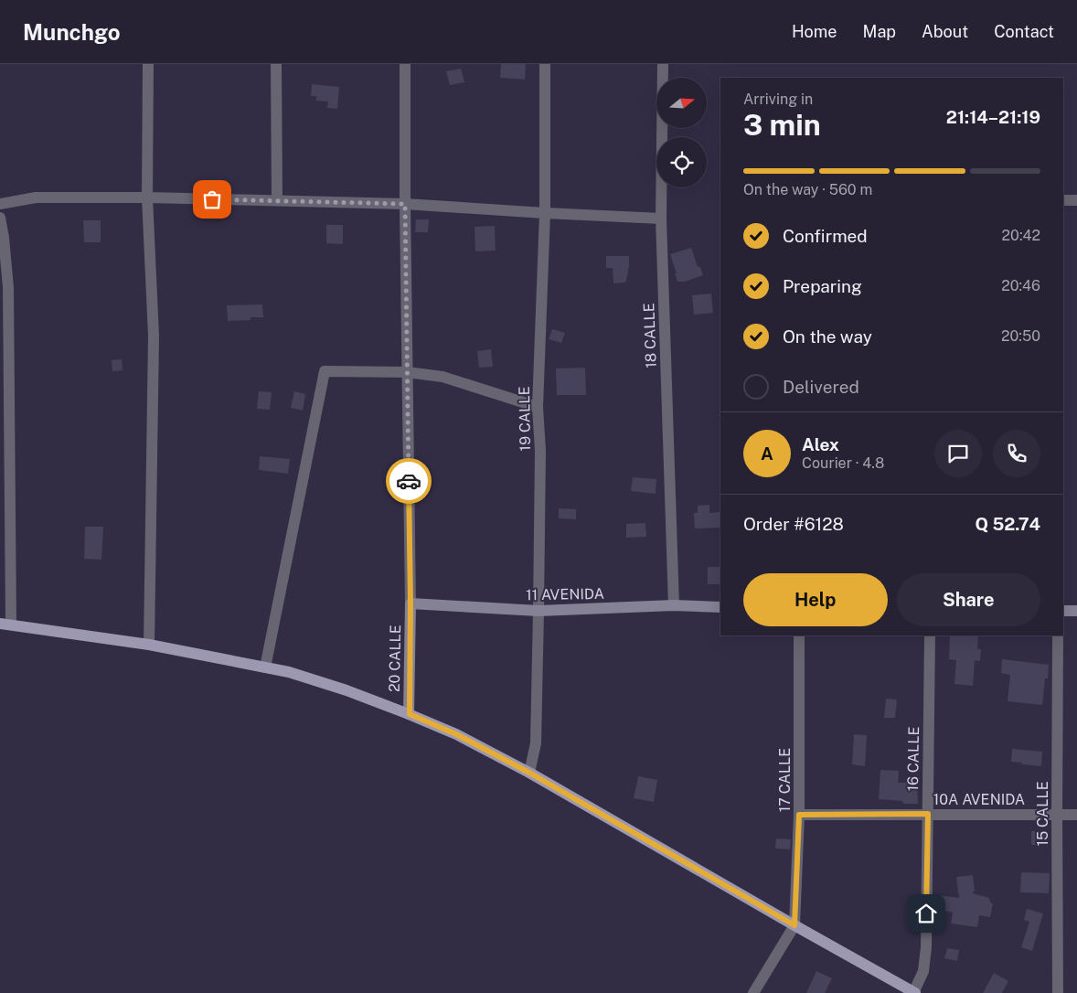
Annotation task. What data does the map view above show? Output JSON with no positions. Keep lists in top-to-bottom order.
{
  "streets": {
    "street": [
      "18 CALLE",
      "19 CALLE",
      "11 AVENIDA",
      "20 CALLE",
      "16 CALLE",
      "17 CALLE",
      "10A AVENIDA",
      "15 CALLE"
    ]
  },
  "crossings": [
    ["18 CALLE", "11 AVENIDA"],
    ["19 CALLE", "11 AVENIDA"],
    ["11 AVENIDA", "20 CALLE"],
    ["16 CALLE", "10A AVENIDA"],
    ["17 CALLE", "10A AVENIDA"],
    ["10A AVENIDA", "15 CALLE"]
  ],
  "north": "right",
  "page": {
    "header": "Munchgo",
    "nav": [
      "Home",
      "Map",
      "About",
      "Contact"
    ],
    "heading": ["3 min", "Arriving in", "21:14–21:19"],
    "panel": [
      "Alex",
      "Courier · 4.8",
      "Order #6128",
      "Q 52.74"
    ],
    "bar": "On the way · 560 m",
    "list": [
      ["Confirmed", "20:42"],
      ["Preparing", "20:46"],
      ["On the way", "20:50"],
      "Delivered"
    ],
    "round": "A",
    "buttons": ["Help", "Share"]
  }
}
